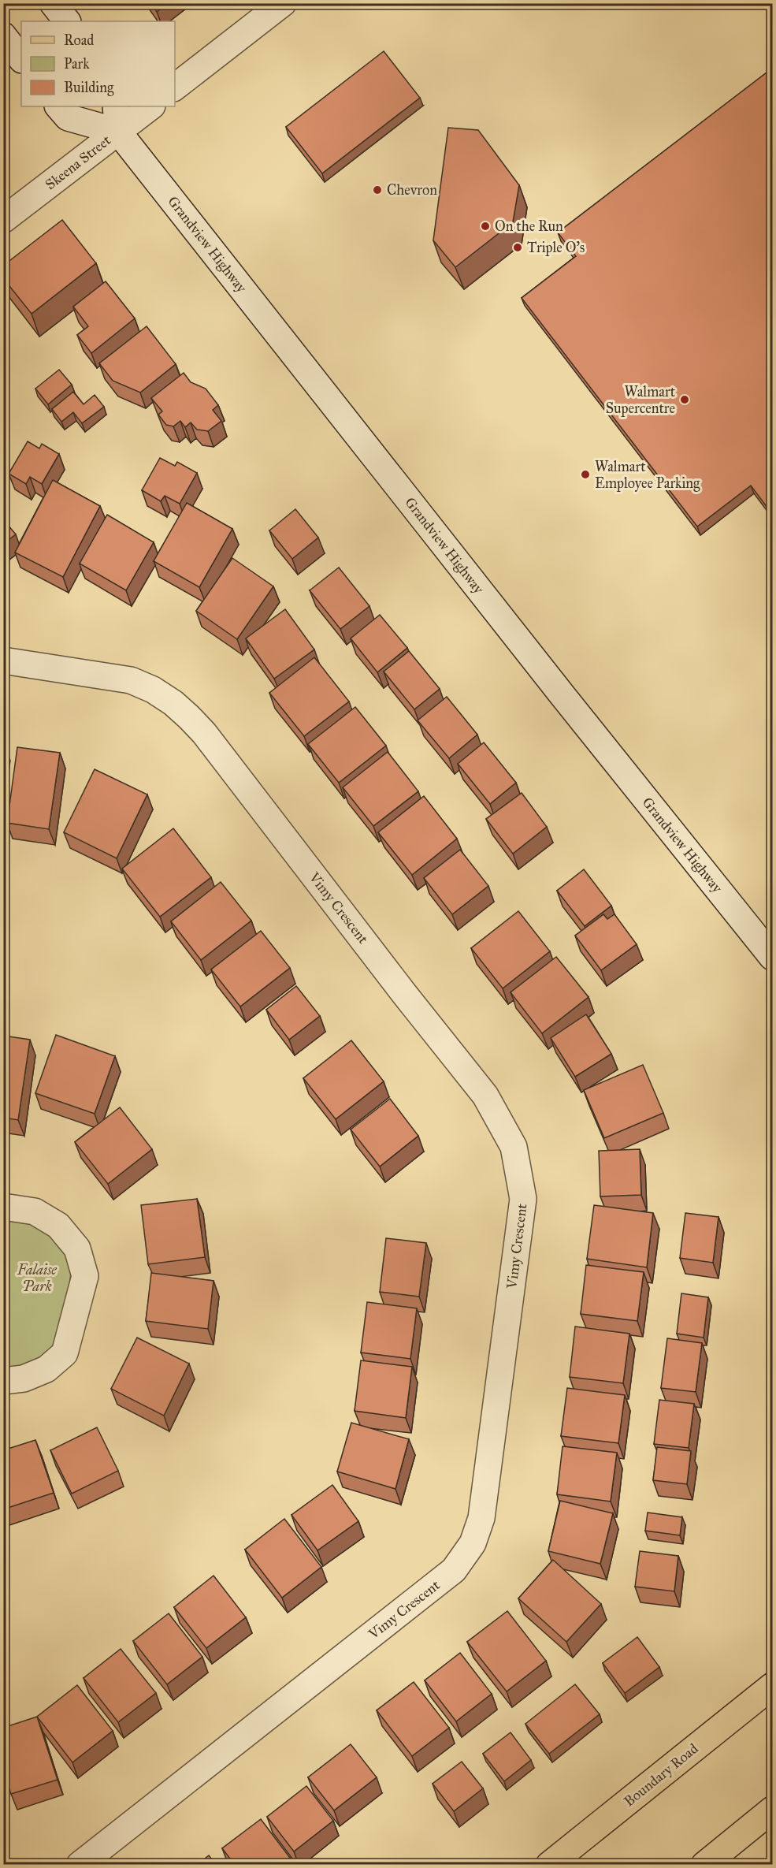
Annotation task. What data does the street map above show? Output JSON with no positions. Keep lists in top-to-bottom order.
{
  "streets": {
    "main road": ["Boundary Road"],
    "street": ["Skeena Street", "Grandview Highway", "Vimy Crescent"]
  },
  "crossings": [
    ["Skeena Street", "Grandview Highway"]
  ],
  "parks": ["Falaise Park"],
  "places": [
    "Chevron",
    "On the Run",
    "Triple O’s",
    "Walmart Supercentre",
    "Walmart Employee Parking"
  ],
  "legend": ["Road", "Park", "Building"]
}
